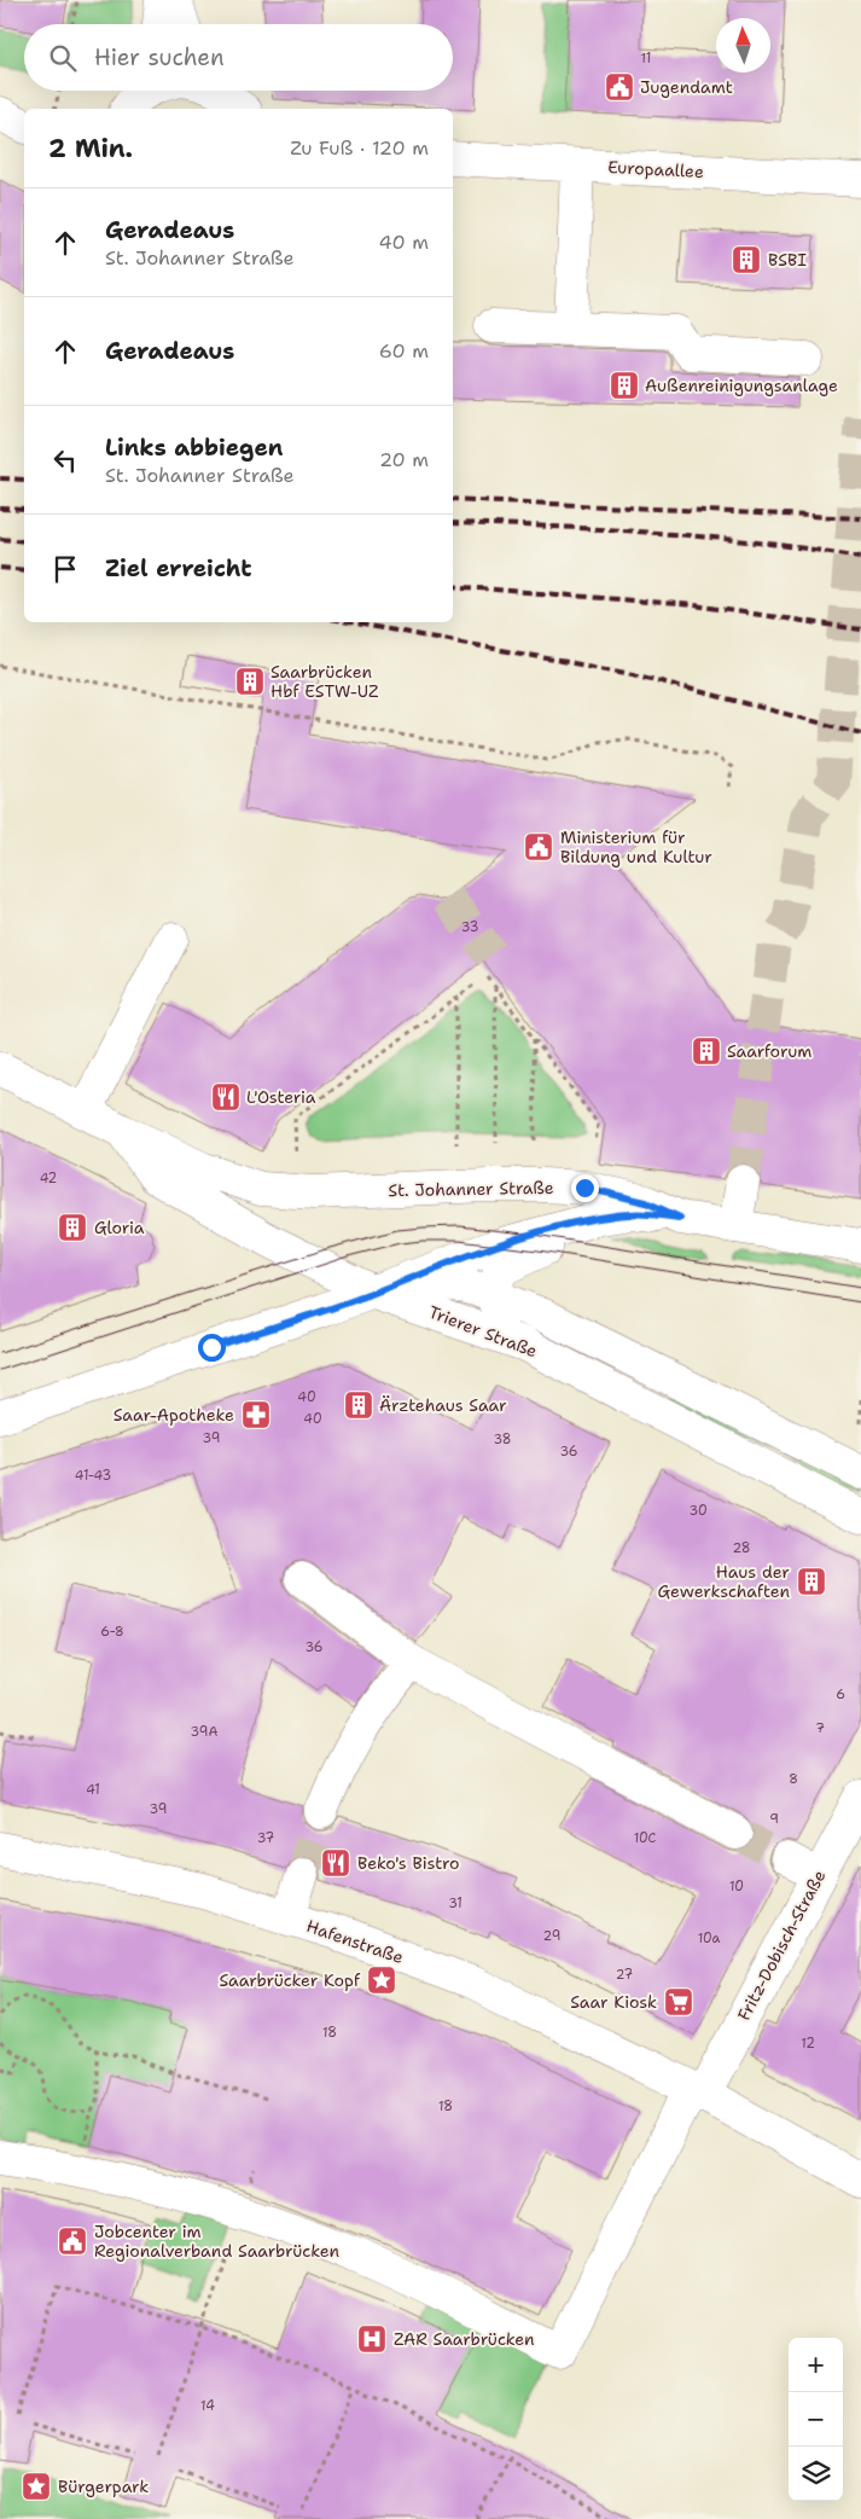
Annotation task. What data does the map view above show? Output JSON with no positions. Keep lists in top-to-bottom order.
{
  "streets": {
    "main road": [
      "Europaallee",
      "St. Johanner Straße",
      "Trierer Straße",
      "Hafenstraße",
      "Fritz-Dobisch-Straße"
    ]
  },
  "crossings": [
    ["St. Johanner Straße", "Trierer Straße"],
    ["Hafenstraße", "Fritz-Dobisch-Straße"]
  ],
  "places": {
    "public building": ["Jugendamt", "Ministerium für Bildung und Kultur", "Jobcenter im Regionalverband Saarbrücken"],
    "building": [
      "BSBI",
      "Außenreinigungsanlage",
      "Saarbrücken Hbf ESTW-UZ",
      "Saarforum",
      "Gloria",
      "Ärztehaus Saar",
      "Haus der Gewerkschaften"
    ],
    "restaurant": ["L'Osteria", "Beko's Bistro"],
    "pharmacy": ["Saar-Apotheke"],
    "place": ["Saarbrücker Kopf", "Bürgerpark"],
    "supermarket": ["Saar Kiosk"],
    "hospital": ["ZAR Saarbrücken"]
  },
  "house_numbers": [
    "11",
    "33",
    "42",
    "40",
    "40",
    "39",
    "38",
    "36",
    "41-43",
    "30",
    "28",
    "6-8",
    "36",
    "6",
    "7",
    "39A",
    "8",
    "41",
    "39",
    "9",
    "37",
    "10C",
    "10",
    "31",
    "29",
    "10a",
    "27",
    "18",
    "12",
    "18",
    "14"
  ],
  "north": "top",
  "page": {
    "search": "Hier suchen",
    "heading": ["2 Min.", "Zu Fuß · 120 m"],
    "list": [
      ["Geradeaus", "St. Johanner Straße", "40 m"],
      ["Geradeaus", "60 m"],
      ["Links abbiegen", "St. Johanner Straße", "20 m"],
      "Ziel erreicht"
    ],
    "map_buttons": ["+", "−"]
  }
}
